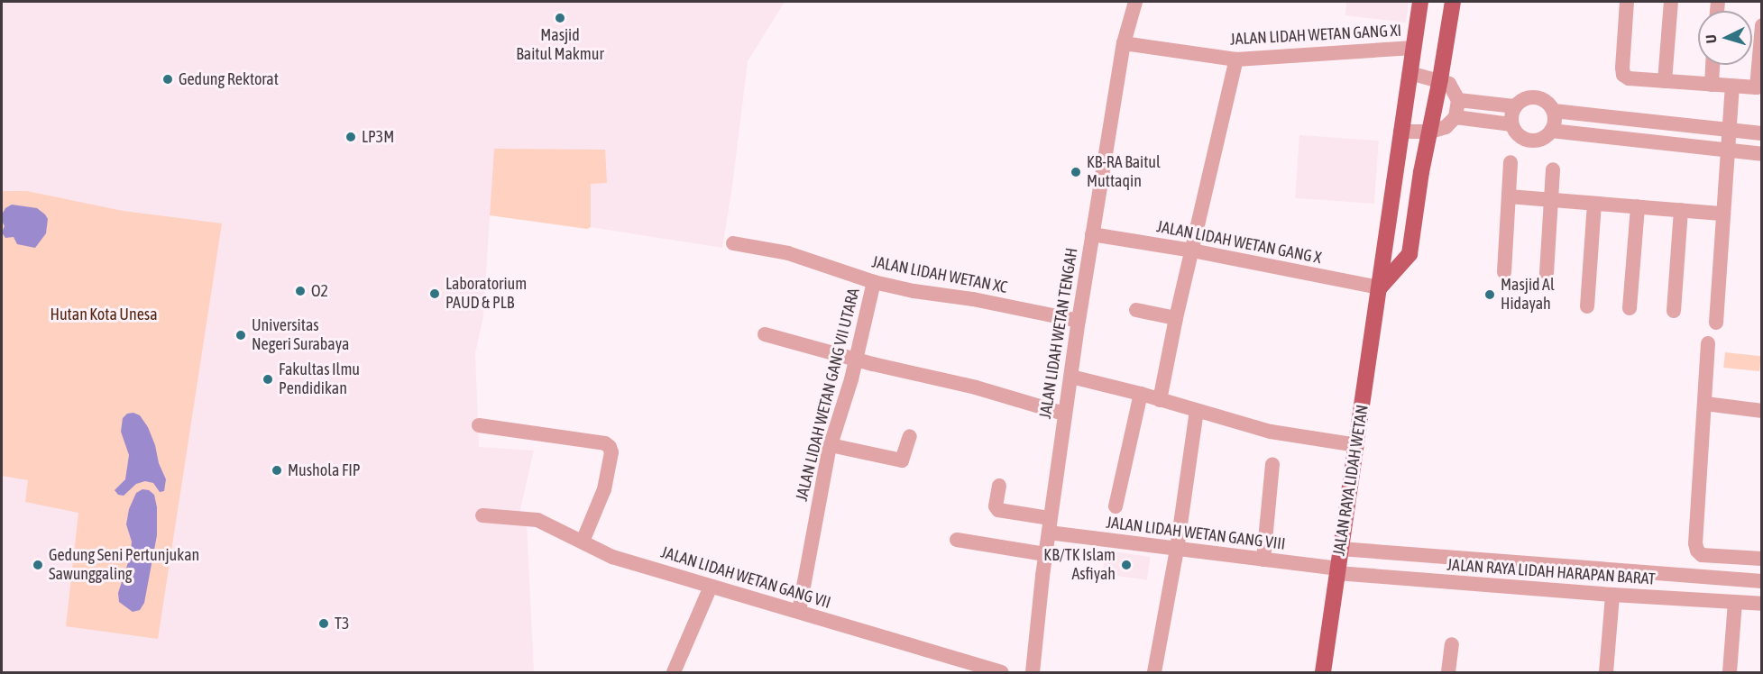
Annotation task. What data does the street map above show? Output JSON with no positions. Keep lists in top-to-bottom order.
{
  "streets": {
    "main road": ["JALAN RAYA LIDAH WETAN"],
    "street": [
      "JALAN LIDAH WETAN GANG XI",
      "JALAN LIDAH WETAN GANG X",
      "JALAN LIDAH WETAN XC",
      "JALAN LIDAH WETAN TENGAH",
      "JALAN LIDAH WETAN GANG VII UTARA",
      "JALAN LIDAH WETAN GANG VIII",
      "JALAN RAYA LIDAH HARAPAN BARAT",
      "JALAN LIDAH WETAN GANG VII"
    ]
  },
  "crossings": [
    ["JALAN LIDAH WETAN GANG XI", "JALAN LIDAH WETAN TENGAH"],
    ["JALAN LIDAH WETAN GANG XI", "JALAN RAYA LIDAH WETAN"],
    ["JALAN LIDAH WETAN GANG X", "JALAN LIDAH WETAN TENGAH"],
    ["JALAN LIDAH WETAN GANG X", "JALAN RAYA LIDAH WETAN"],
    ["JALAN LIDAH WETAN XC", "JALAN LIDAH WETAN TENGAH"],
    ["JALAN LIDAH WETAN XC", "JALAN LIDAH WETAN GANG VII UTARA"],
    ["JALAN LIDAH WETAN TENGAH", "JALAN LIDAH WETAN GANG VIII"],
    ["JALAN LIDAH WETAN GANG VII UTARA", "JALAN LIDAH WETAN GANG VII"],
    ["JALAN RAYA LIDAH WETAN", "JALAN LIDAH WETAN GANG VIII"],
    ["JALAN RAYA LIDAH WETAN", "JALAN RAYA LIDAH HARAPAN BARAT"],
    ["JALAN LIDAH WETAN GANG VIII", "JALAN RAYA LIDAH HARAPAN BARAT"]
  ],
  "parks": ["Hutan Kota Unesa"],
  "places": [
    "Masjid Baitul Makmur",
    "Gedung Rektorat",
    "LP3M",
    "KB-RA Baitul Muttaqin",
    "O2",
    "Laboratorium PAUD & PLB",
    "Masjid Al Hidayah",
    "Universitas Negeri Surabaya",
    "Fakultas Ilmu Pendidikan",
    "Mushola FIP",
    "Gedung Seni Pertunjukan Sawunggaling",
    "KB/TK Islam Asfiyah",
    "T3"
  ],
  "north": "left"
}
